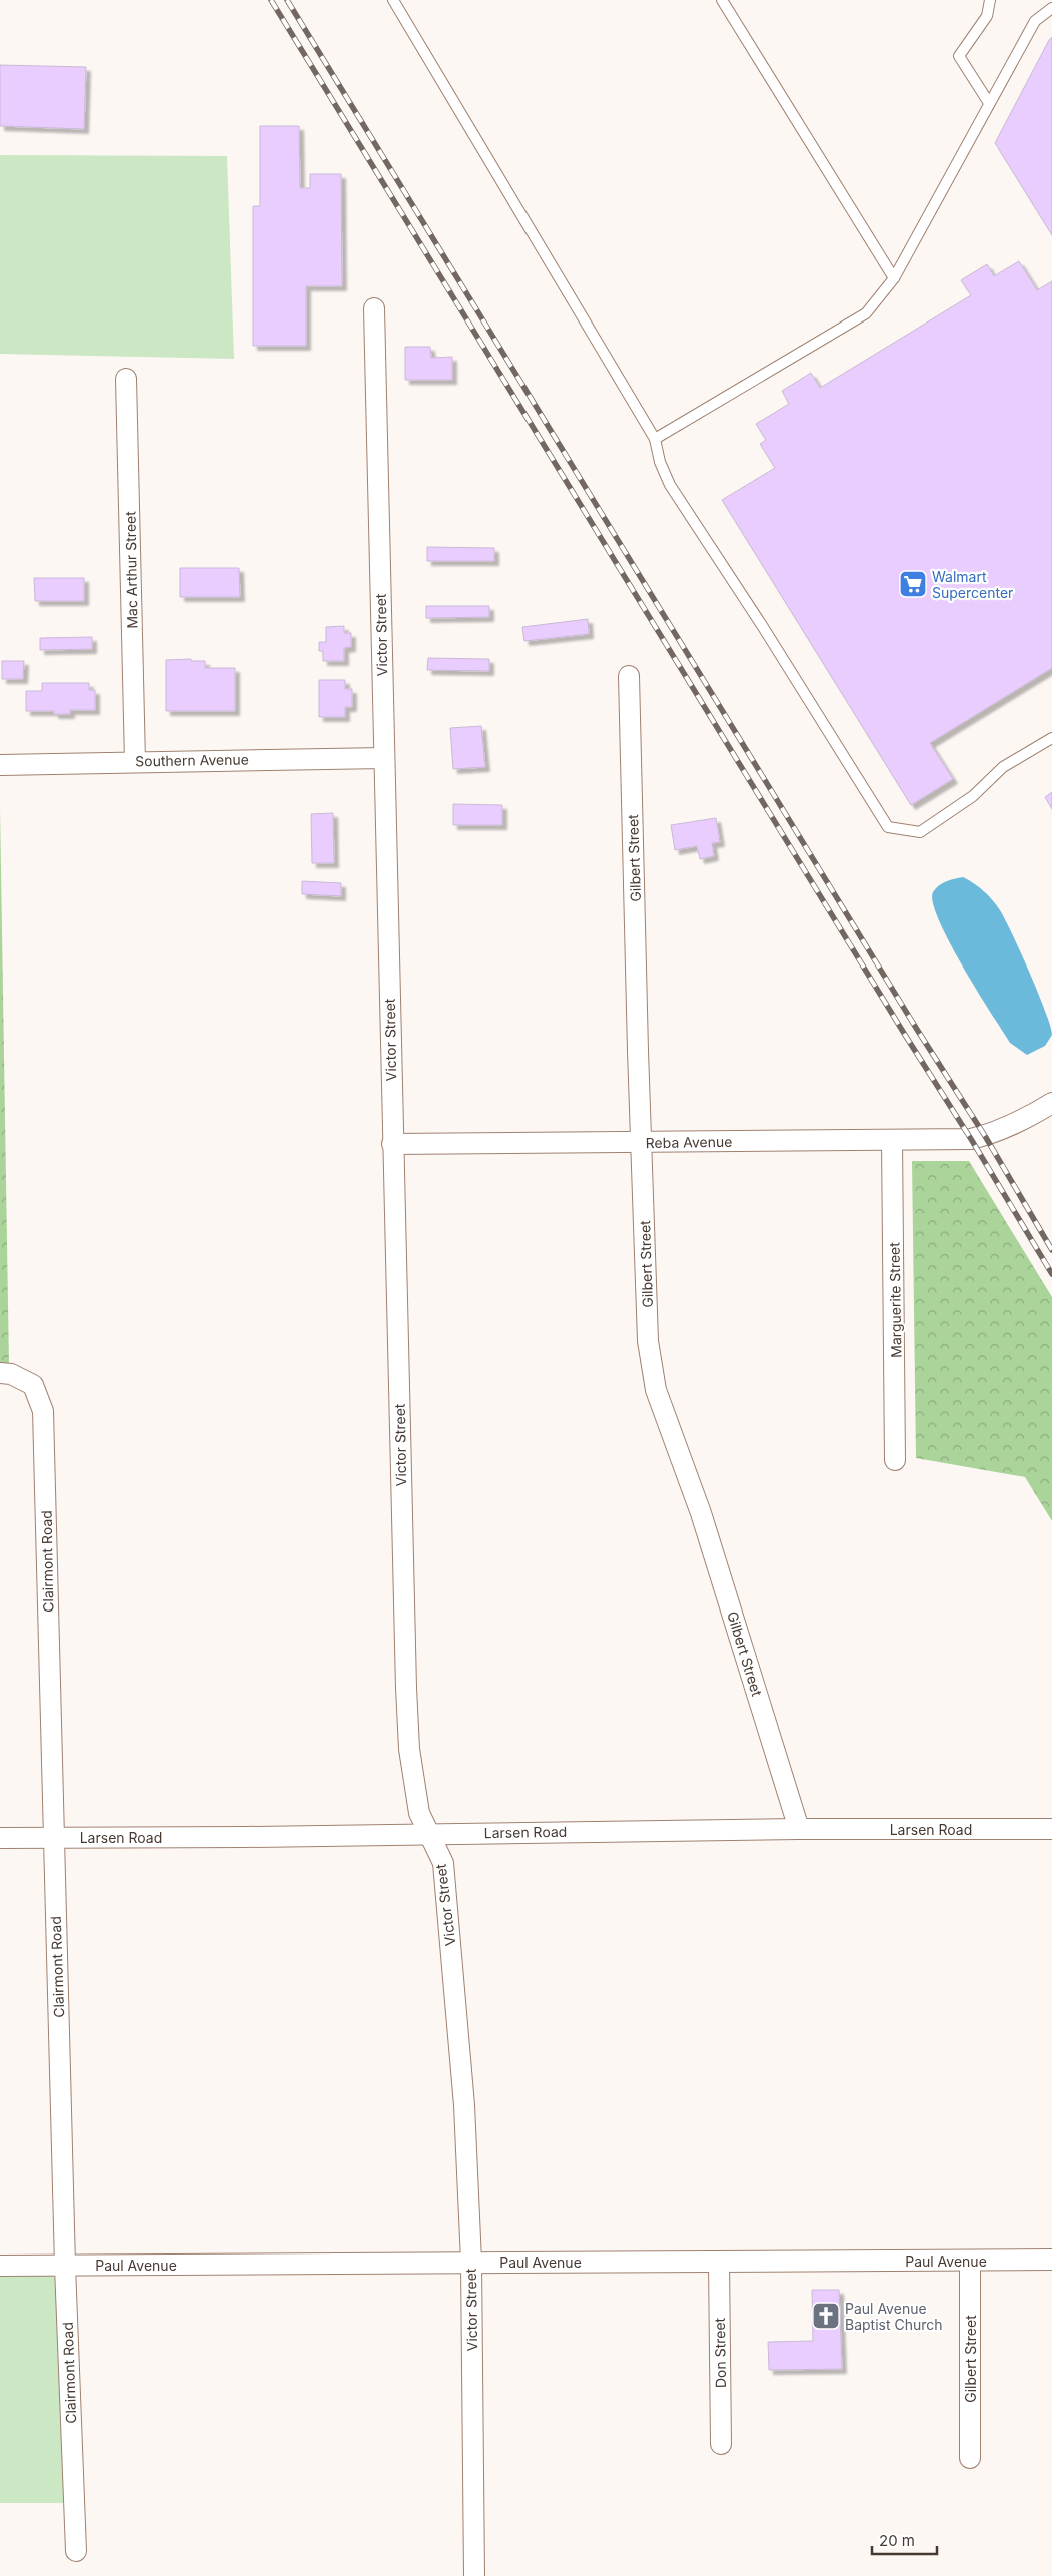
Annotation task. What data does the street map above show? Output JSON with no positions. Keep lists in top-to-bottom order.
{
  "streets": {
    "street": [
      "Mac Arthur Street",
      "Victor Street",
      "Southern Avenue",
      "Gilbert Street",
      "Reba Avenue",
      "Marguerite Street",
      "Clairmont Road",
      "Larsen Road",
      "Paul Avenue",
      "Don Street"
    ]
  },
  "crossings": [
    ["Mac Arthur Street", "Southern Avenue"],
    ["Victor Street", "Southern Avenue"],
    ["Victor Street", "Reba Avenue"],
    ["Victor Street", "Larsen Road"],
    ["Victor Street", "Paul Avenue"],
    ["Gilbert Street", "Reba Avenue"],
    ["Gilbert Street", "Larsen Road"],
    ["Gilbert Street", "Paul Avenue"],
    ["Reba Avenue", "Marguerite Street"],
    ["Clairmont Road", "Larsen Road"],
    ["Clairmont Road", "Paul Avenue"],
    ["Paul Avenue", "Don Street"]
  ],
  "places": {
    "supermarket": ["Walmart Supercenter"],
    "church": ["Paul Avenue Baptist Church"]
  },
  "scale_bar": "20 m"
}
